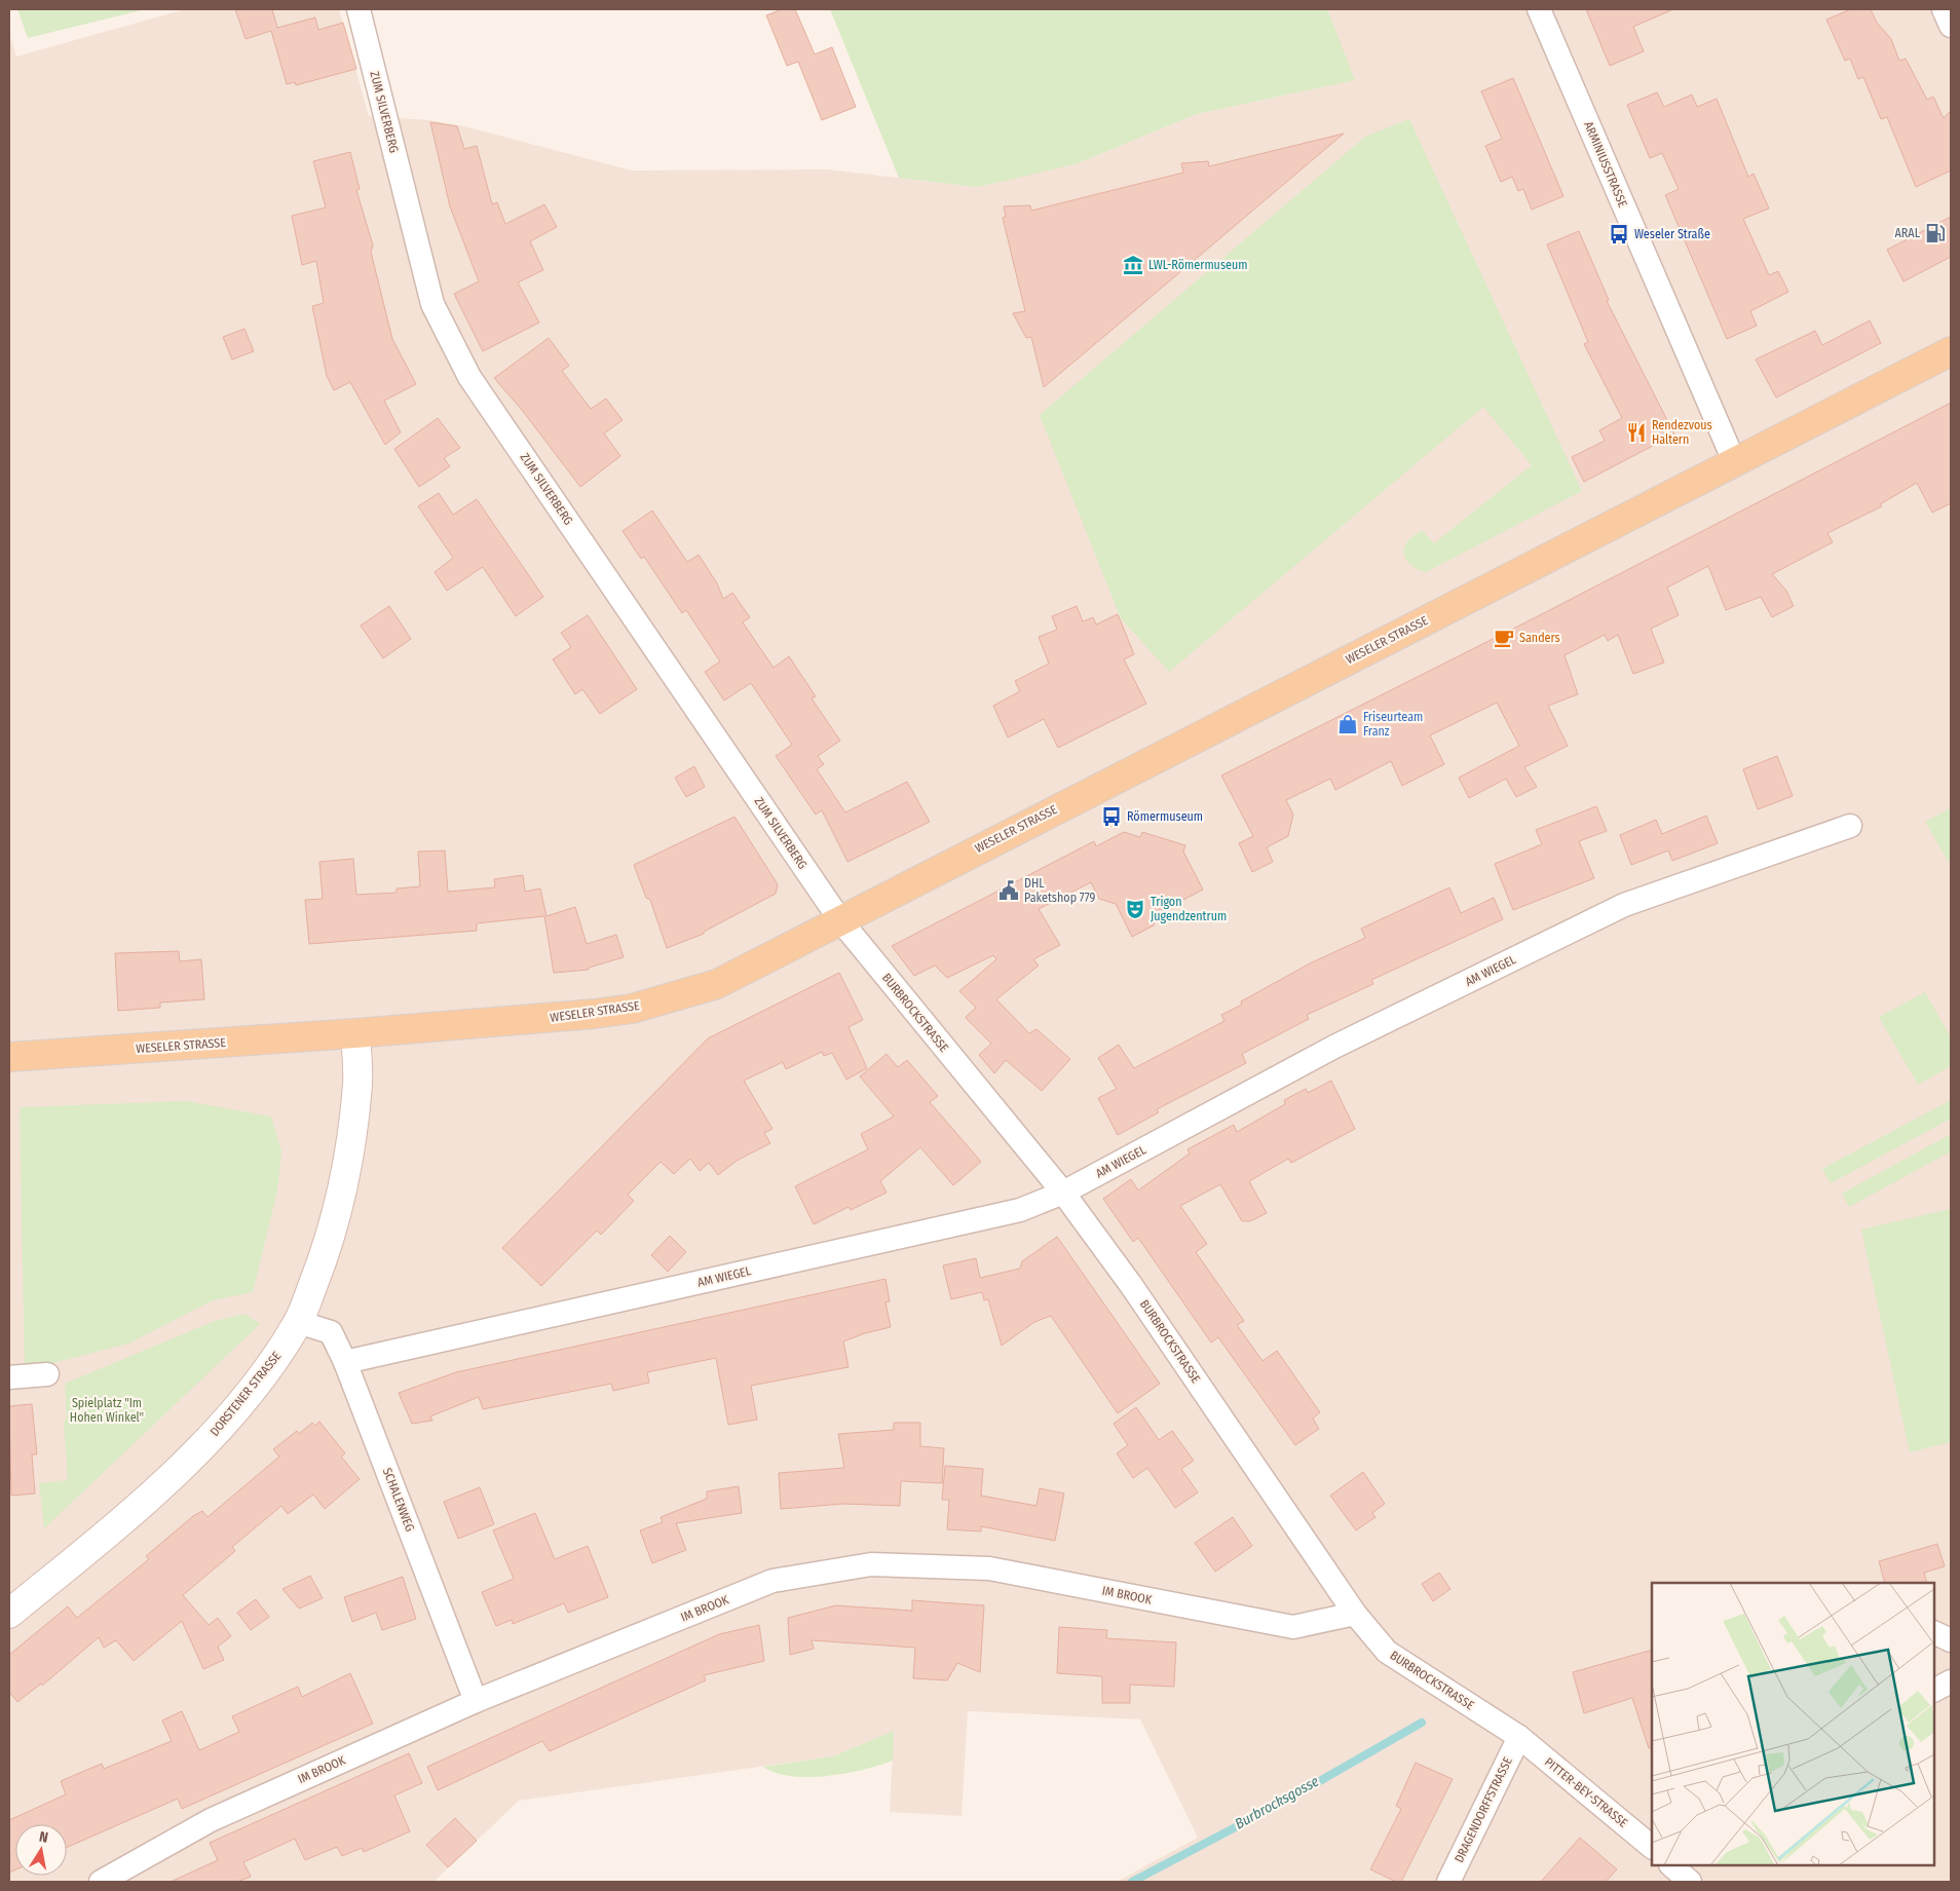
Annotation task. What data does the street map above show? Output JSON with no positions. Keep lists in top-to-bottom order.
{
  "streets": {
    "main road": ["WESELER STRASSE", "DORSTENER STRASSE"],
    "street": [
      "ZUM SILVERBERG",
      "ARMINIUSSTRASSE",
      "AM WIEGEL",
      "BURBROCKSTRASSE",
      "SCHALENWEG",
      "IM BROOK",
      "PITTER-BEY-STRASSE",
      "DRAGENDORFFSTRASSE"
    ]
  },
  "crossings": [
    ["ZUM SILVERBERG", "WESELER STRASSE"],
    ["ZUM SILVERBERG", "BURBROCKSTRASSE"],
    ["ARMINIUSSTRASSE", "WESELER STRASSE"],
    ["WESELER STRASSE", "BURBROCKSTRASSE"],
    ["WESELER STRASSE", "DORSTENER STRASSE"],
    ["AM WIEGEL", "BURBROCKSTRASSE"],
    ["AM WIEGEL", "SCHALENWEG"],
    ["BURBROCKSTRASSE", "IM BROOK"],
    ["BURBROCKSTRASSE", "PITTER-BEY-STRASSE"],
    ["BURBROCKSTRASSE", "DRAGENDORFFSTRASSE"],
    ["DORSTENER STRASSE", "SCHALENWEG"],
    ["SCHALENWEG", "IM BROOK"],
    ["PITTER-BEY-STRASSE", "DRAGENDORFFSTRASSE"]
  ],
  "water": ["Burbrocksgosse"],
  "parks": ["Spielplatz \"Im Hohen Winkel\""],
  "places": {
    "fuel station": ["ARAL"],
    "bus stop": ["Weseler Straße", "Römermuseum"],
    "museum": ["LWL-Römermuseum"],
    "restaurant": ["Rendezvous Haltern"],
    "cafe": ["Sanders"],
    "shop": ["Friseurteam Franz"],
    "public building": ["DHL Paketshop 779"],
    "theatre": ["Trigon Jugendzentrum"]
  },
  "north": "top"
}
